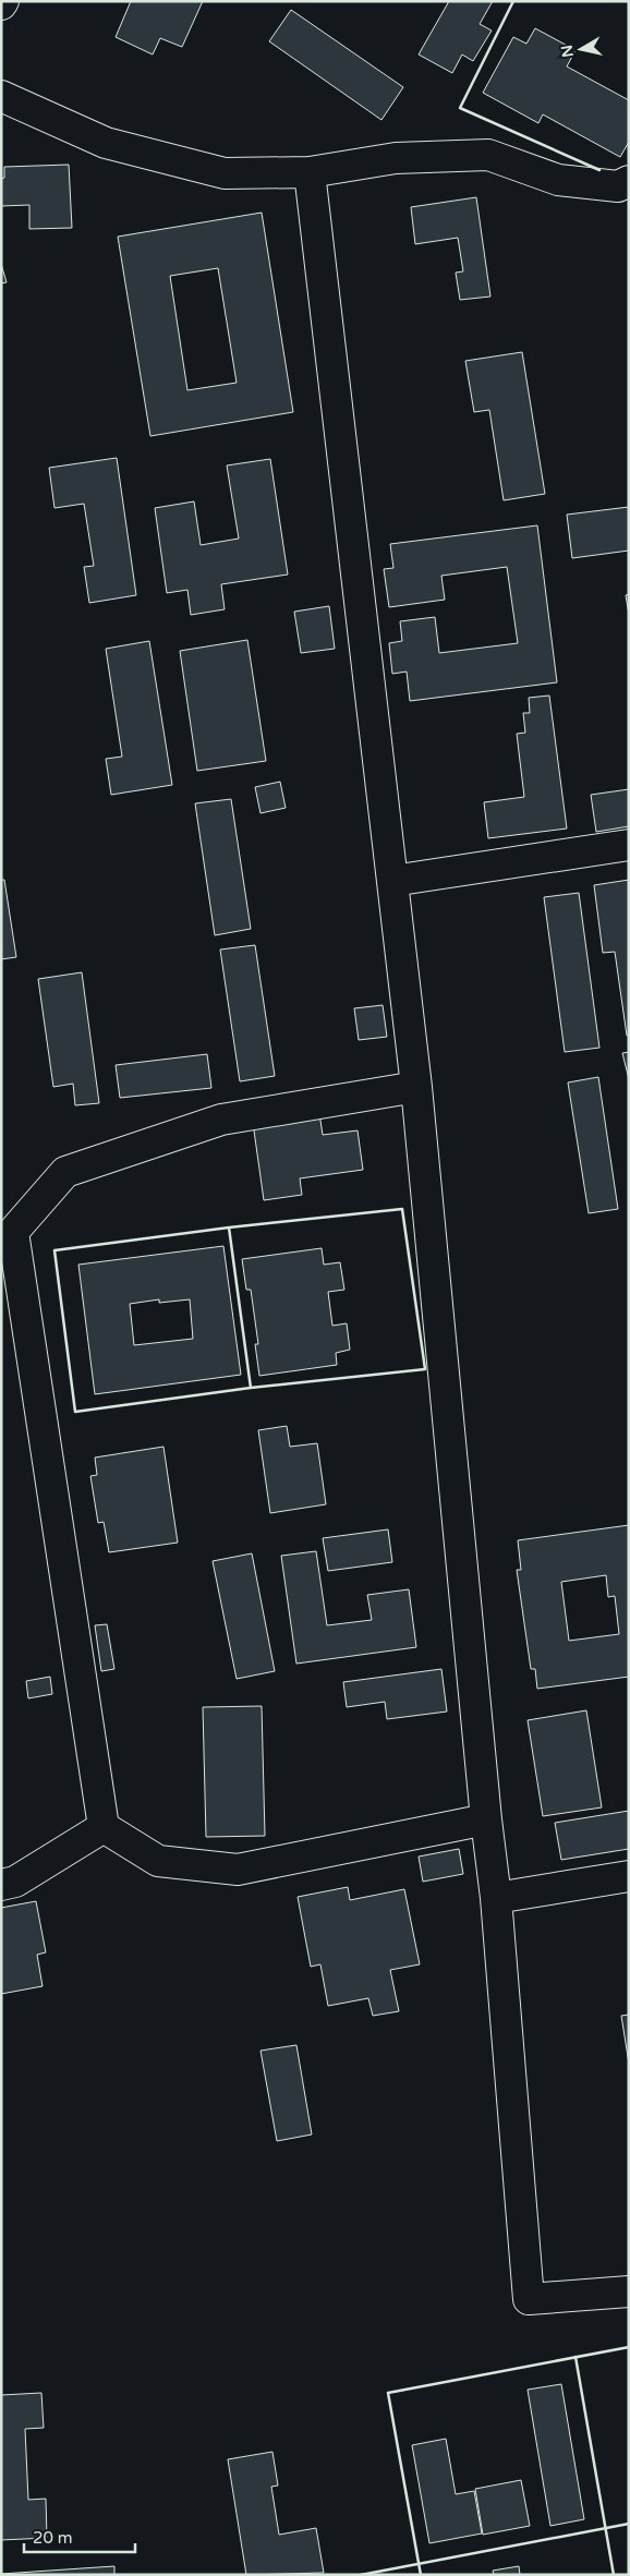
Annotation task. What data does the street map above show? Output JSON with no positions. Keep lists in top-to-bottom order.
{
  "scale_bar": "20 m",
  "north": "left"
}
